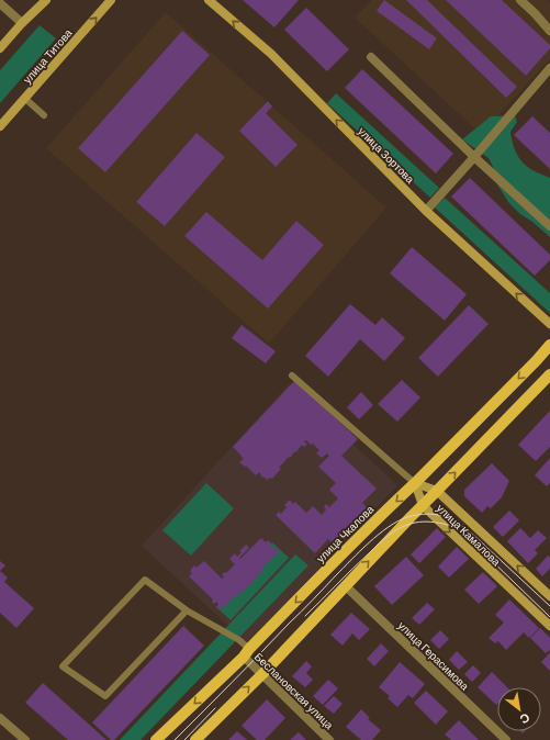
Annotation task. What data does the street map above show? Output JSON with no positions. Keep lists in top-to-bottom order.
{
  "streets": {
    "main road": ["улица Чкалова"],
    "street": [
      "улица Титова",
      "улица Зортова",
      "улица Камалова",
      "улица Герасимова",
      "Беслановская улица"
    ]
  },
  "crossings": [
    ["улица Чкалова", "улица Камалова"],
    ["улица Чкалова", "Беслановская улица"]
  ],
  "north": "bottom right"
}
